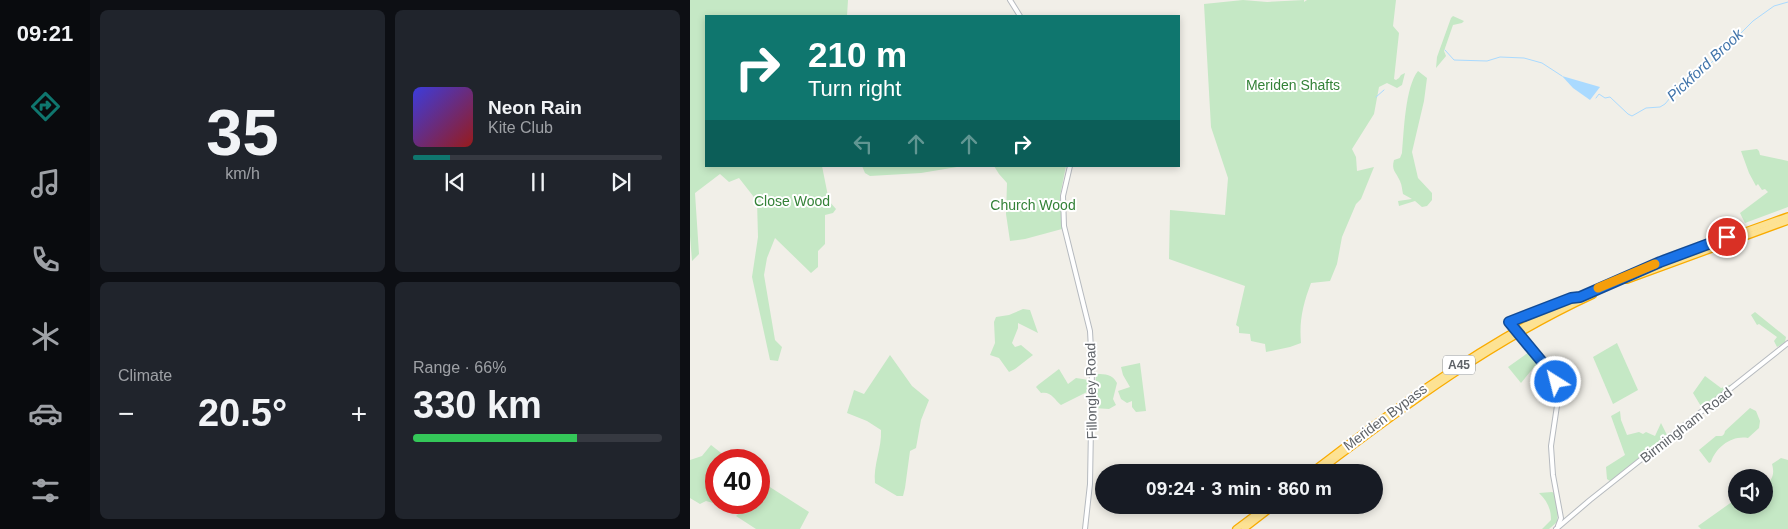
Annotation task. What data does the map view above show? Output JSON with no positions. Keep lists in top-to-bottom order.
{
  "streets": {
    "highway": ["A45", "Meriden Bypass"],
    "main road": ["Fillongley Road", "Birmingham Road"]
  },
  "water": ["Pickford Brook"],
  "parks": ["Meriden Shafts", "Close Wood", "Church Wood"],
  "page": {
    "tabs": "09:21",
    "tile": [
      ["35", "km/h"],
      "Climate",
      ["Range · 66%", "330 km"]
    ],
    "turn": ["210 m", "Turn right"],
    "song": ["Neon Rain", "Kite Club"],
    "heat": ["−", "20.5°", "+"],
    "limit": "40",
    "trip": "09:24 · 3 min · 860 m"
  }
}
